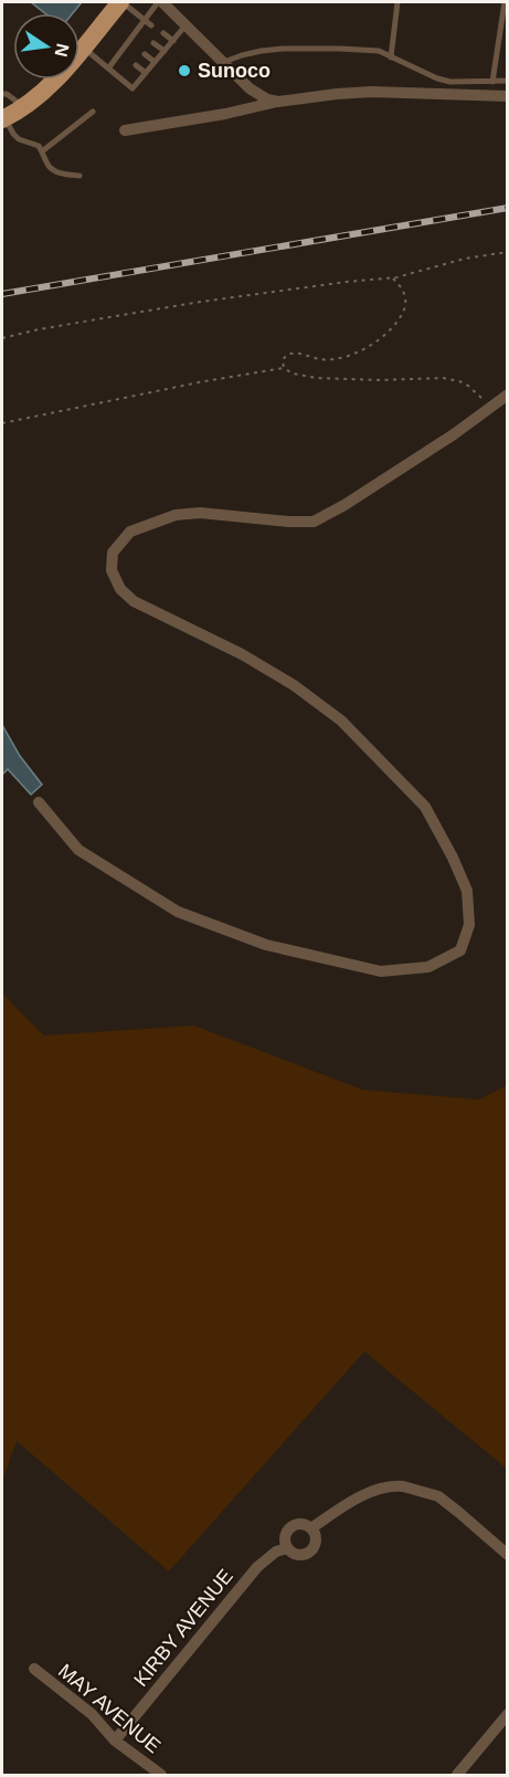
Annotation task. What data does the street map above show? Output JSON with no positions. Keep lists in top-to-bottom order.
{
  "streets": {
    "street": ["KIRBY AVENUE", "MAY AVENUE"]
  },
  "crossings": [
    ["KIRBY AVENUE", "MAY AVENUE"]
  ],
  "places": ["Sunoco"],
  "north": "right"
}
